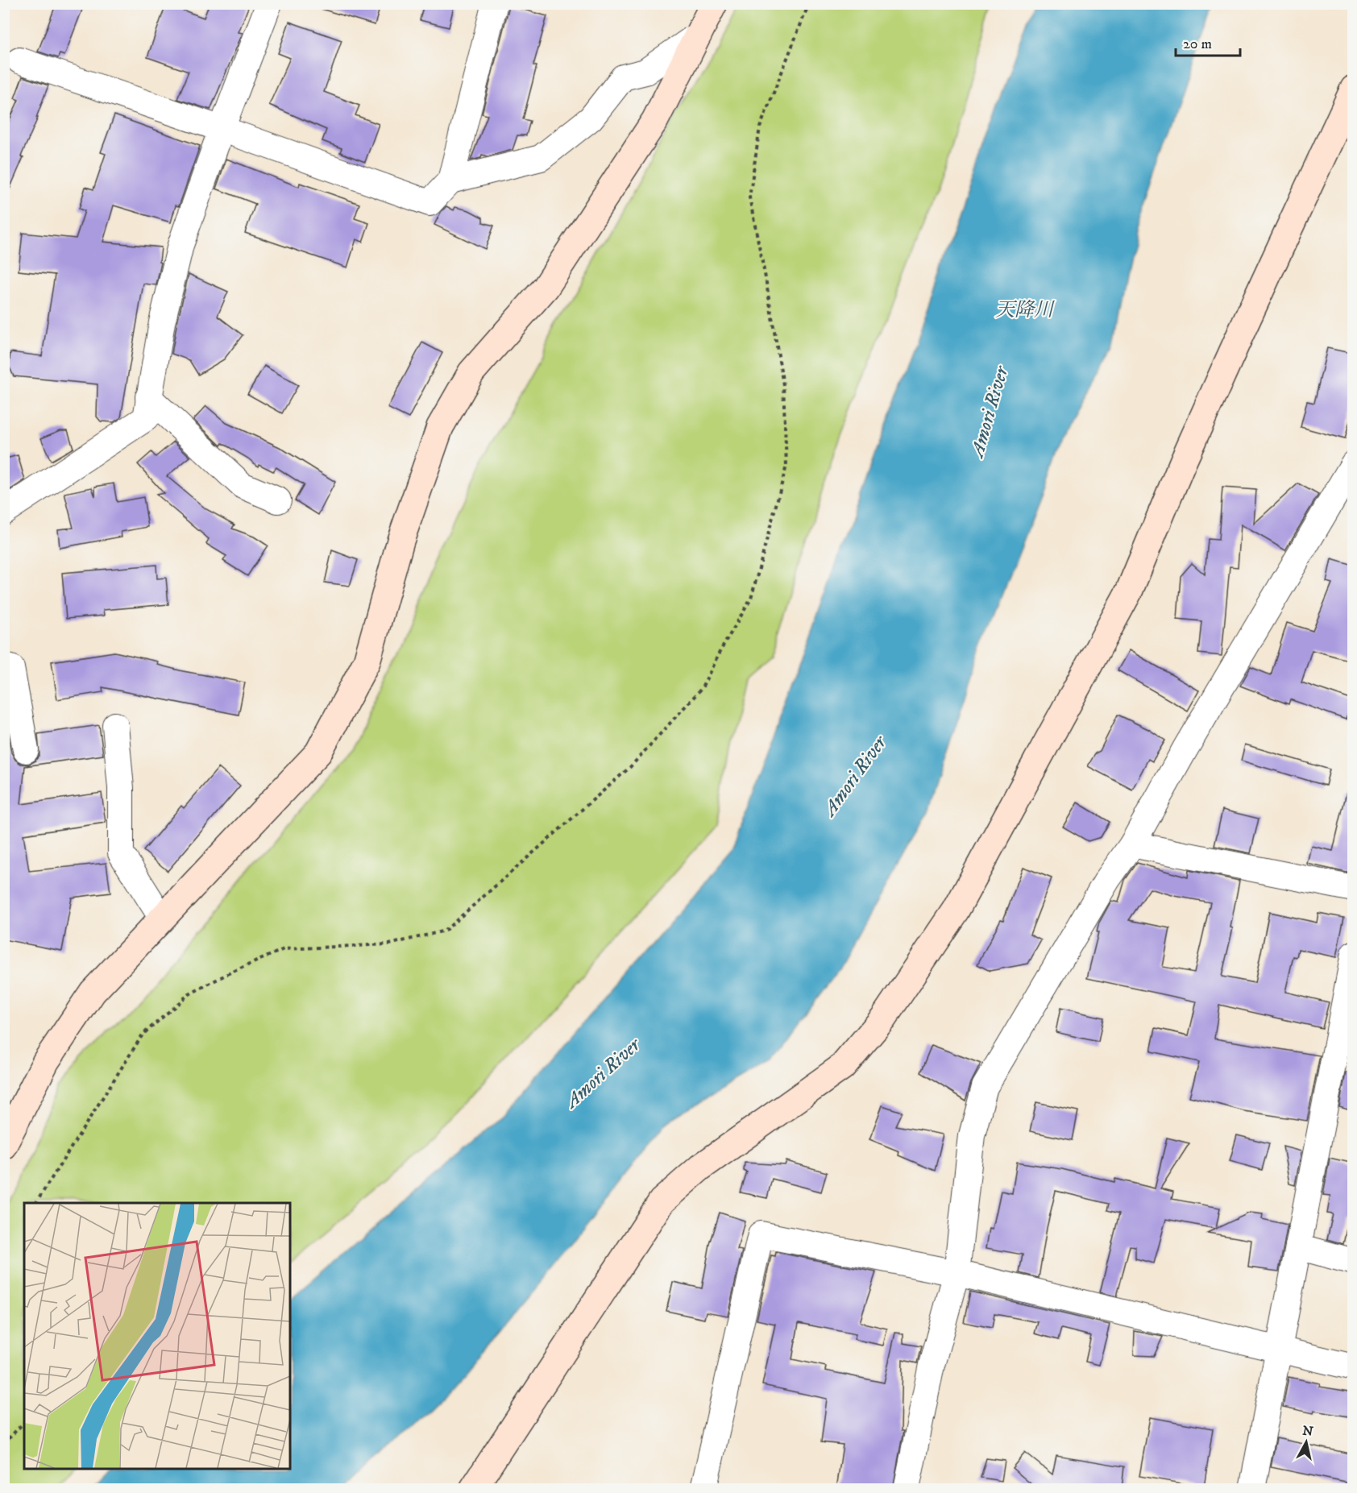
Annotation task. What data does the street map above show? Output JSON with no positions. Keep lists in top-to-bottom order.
{
  "water": ["天降川", "Amori River"],
  "scale_bar": "20 m",
  "north": "top"
}
